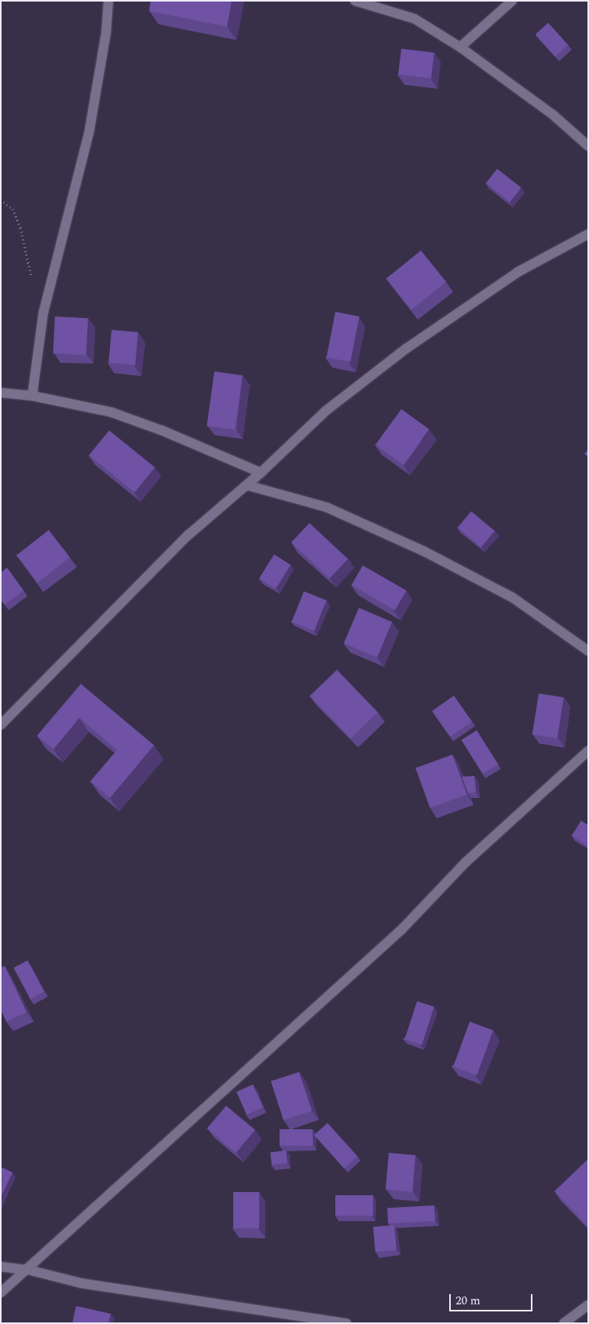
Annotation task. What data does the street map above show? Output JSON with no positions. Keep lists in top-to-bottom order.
{
  "scale_bar": "20 m"
}
